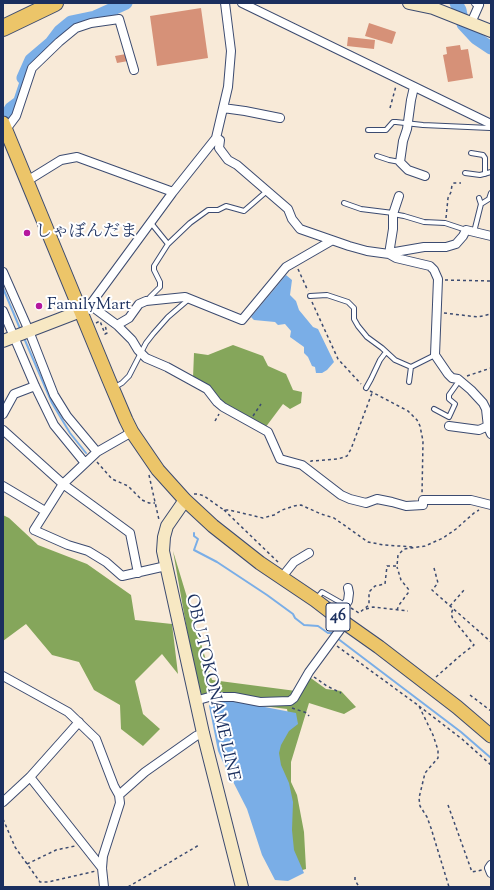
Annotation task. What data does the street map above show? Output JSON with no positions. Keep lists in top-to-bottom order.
{
  "streets": {
    "main road": ["46", "OBU-TOKONAME LINE"]
  },
  "crossings": [
    ["46", "OBU-TOKONAME LINE"]
  ],
  "places": ["しゃぼんだま", "FamilyMart"]
}
